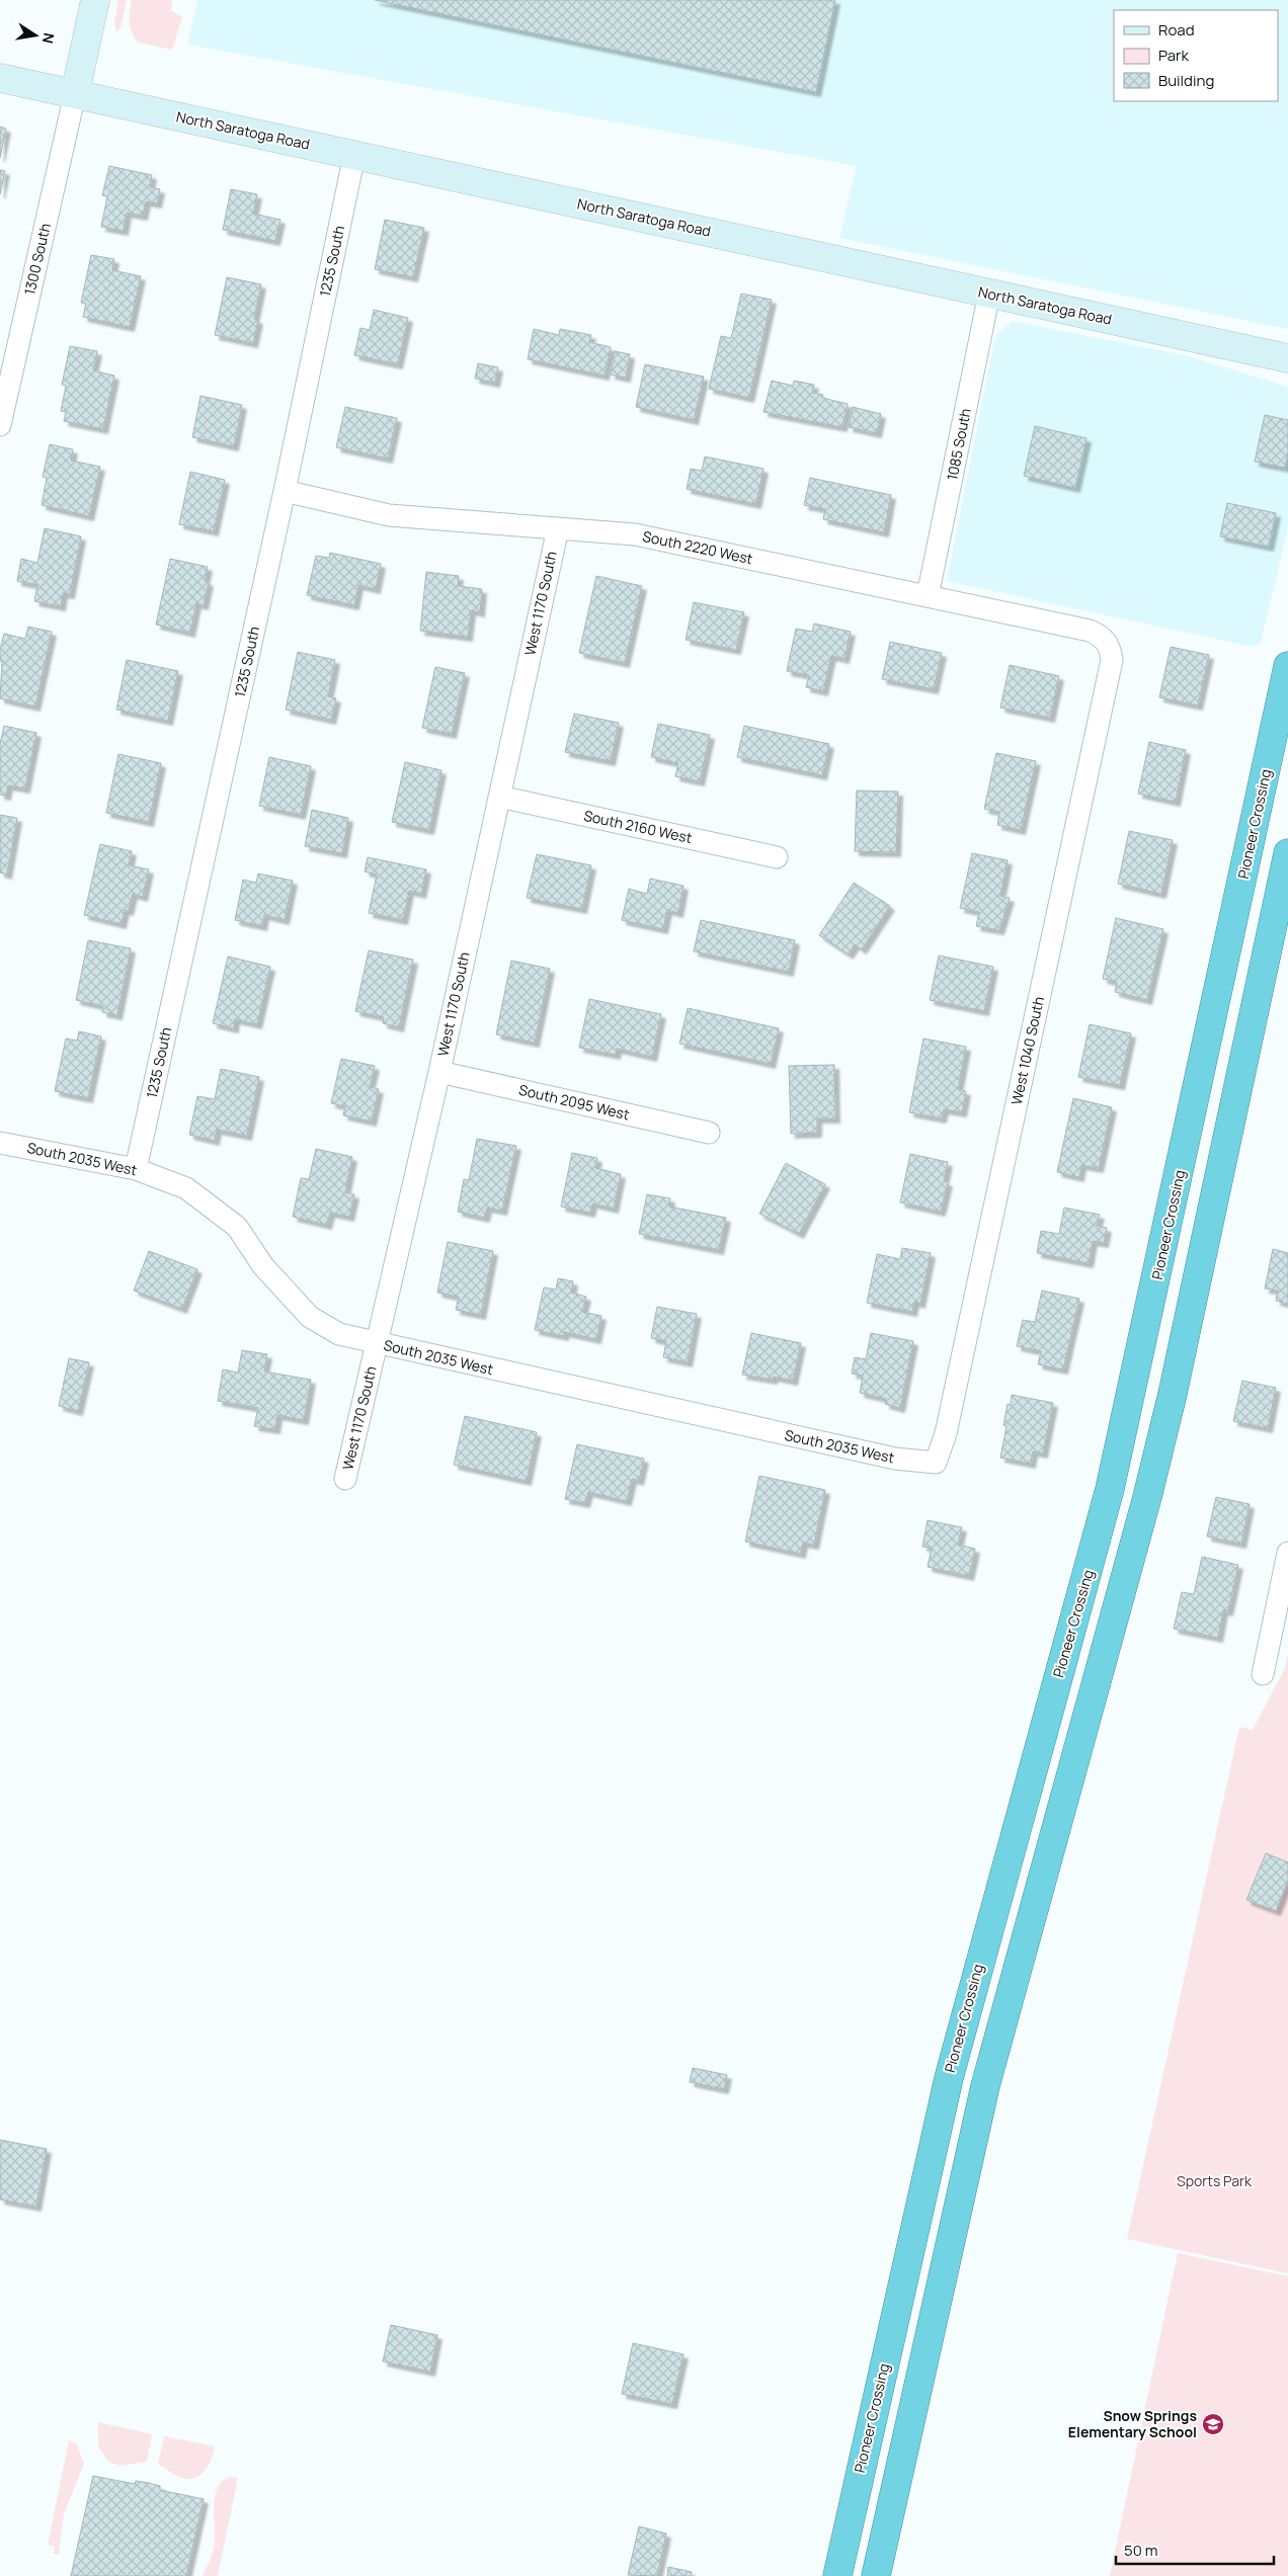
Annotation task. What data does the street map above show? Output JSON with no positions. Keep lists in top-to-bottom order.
{
  "streets": {
    "highway": ["Pioneer Crossing"],
    "main road": ["North Saratoga Road"],
    "street": [
      "1300 South",
      "1235 South",
      "1085 South",
      "South 2220 West",
      "West 1170 South",
      "South 2160 West",
      "West 1040 South",
      "South 2095 West",
      "South 2035 West"
    ]
  },
  "crossings": [
    ["North Saratoga Road", "1300 South"],
    ["North Saratoga Road", "1235 South"],
    ["North Saratoga Road", "1085 South"],
    ["1235 South", "South 2220 West"],
    ["1235 South", "South 2035 West"],
    ["1085 South", "South 2220 West"],
    ["South 2220 West", "West 1170 South"],
    ["South 2220 West", "West 1040 South"],
    ["West 1170 South", "South 2160 West"],
    ["West 1170 South", "South 2095 West"],
    ["West 1170 South", "South 2035 West"],
    ["West 1040 South", "South 2035 West"]
  ],
  "parks": ["Sports Park"],
  "places": {
    "school or university": ["Snow Springs Elementary School"]
  },
  "legend": ["Road", "Park", "Building"],
  "scale_bar": "50 m",
  "north": "right"
}
